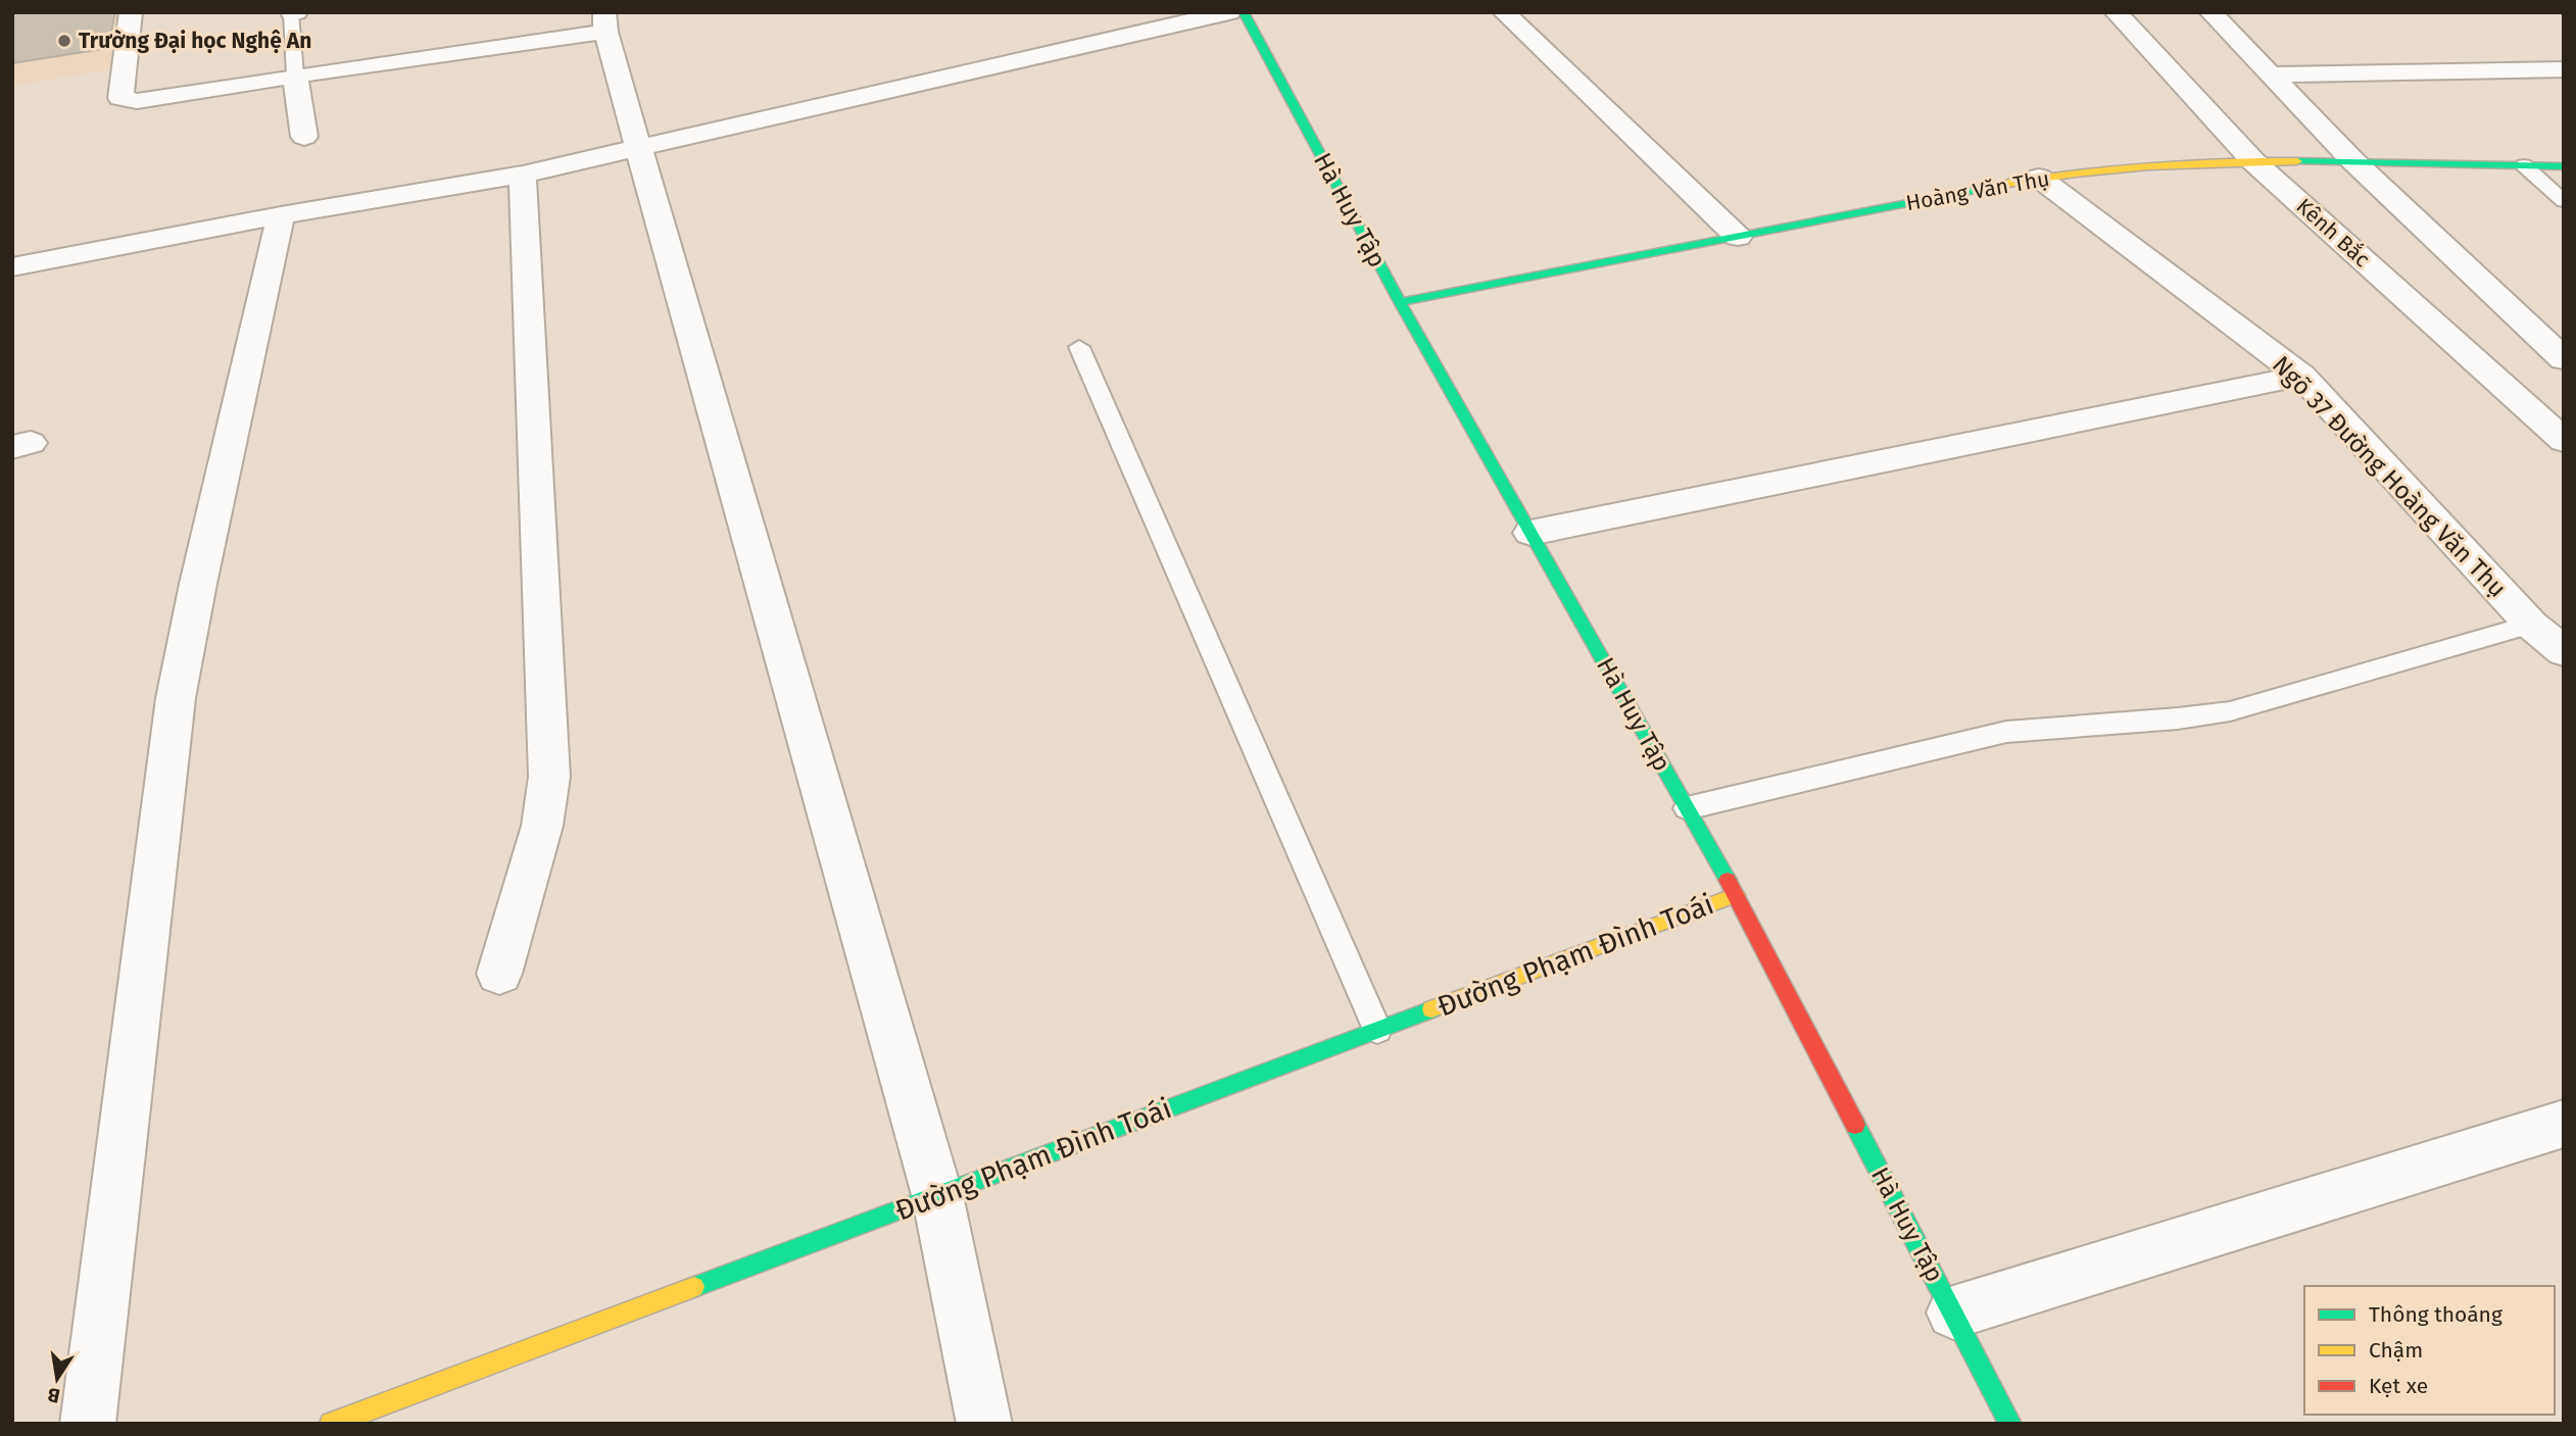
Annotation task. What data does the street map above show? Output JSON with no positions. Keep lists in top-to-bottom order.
{
  "streets": {
    "street": [
      "Hoàng Văn Thụ",
      "Hà Huy Tập",
      "Kênh Bắc",
      "Ngõ 37 Đường Hoàng Văn Thụ",
      "Đường Phạm Đình Toái"
    ]
  },
  "crossings": [
    ["Hoàng Văn Thụ", "Hà Huy Tập"],
    ["Hoàng Văn Thụ", "Kênh Bắc"],
    ["Hoàng Văn Thụ", "Ngõ 37 Đường Hoàng Văn Thụ"],
    ["Hà Huy Tập", "Đường Phạm Đình Toái"]
  ],
  "places": ["Trường Đại học Nghệ An"],
  "legend": ["Thông thoáng", "Chậm", "Kẹt xe"],
  "north": "bottom"
}
